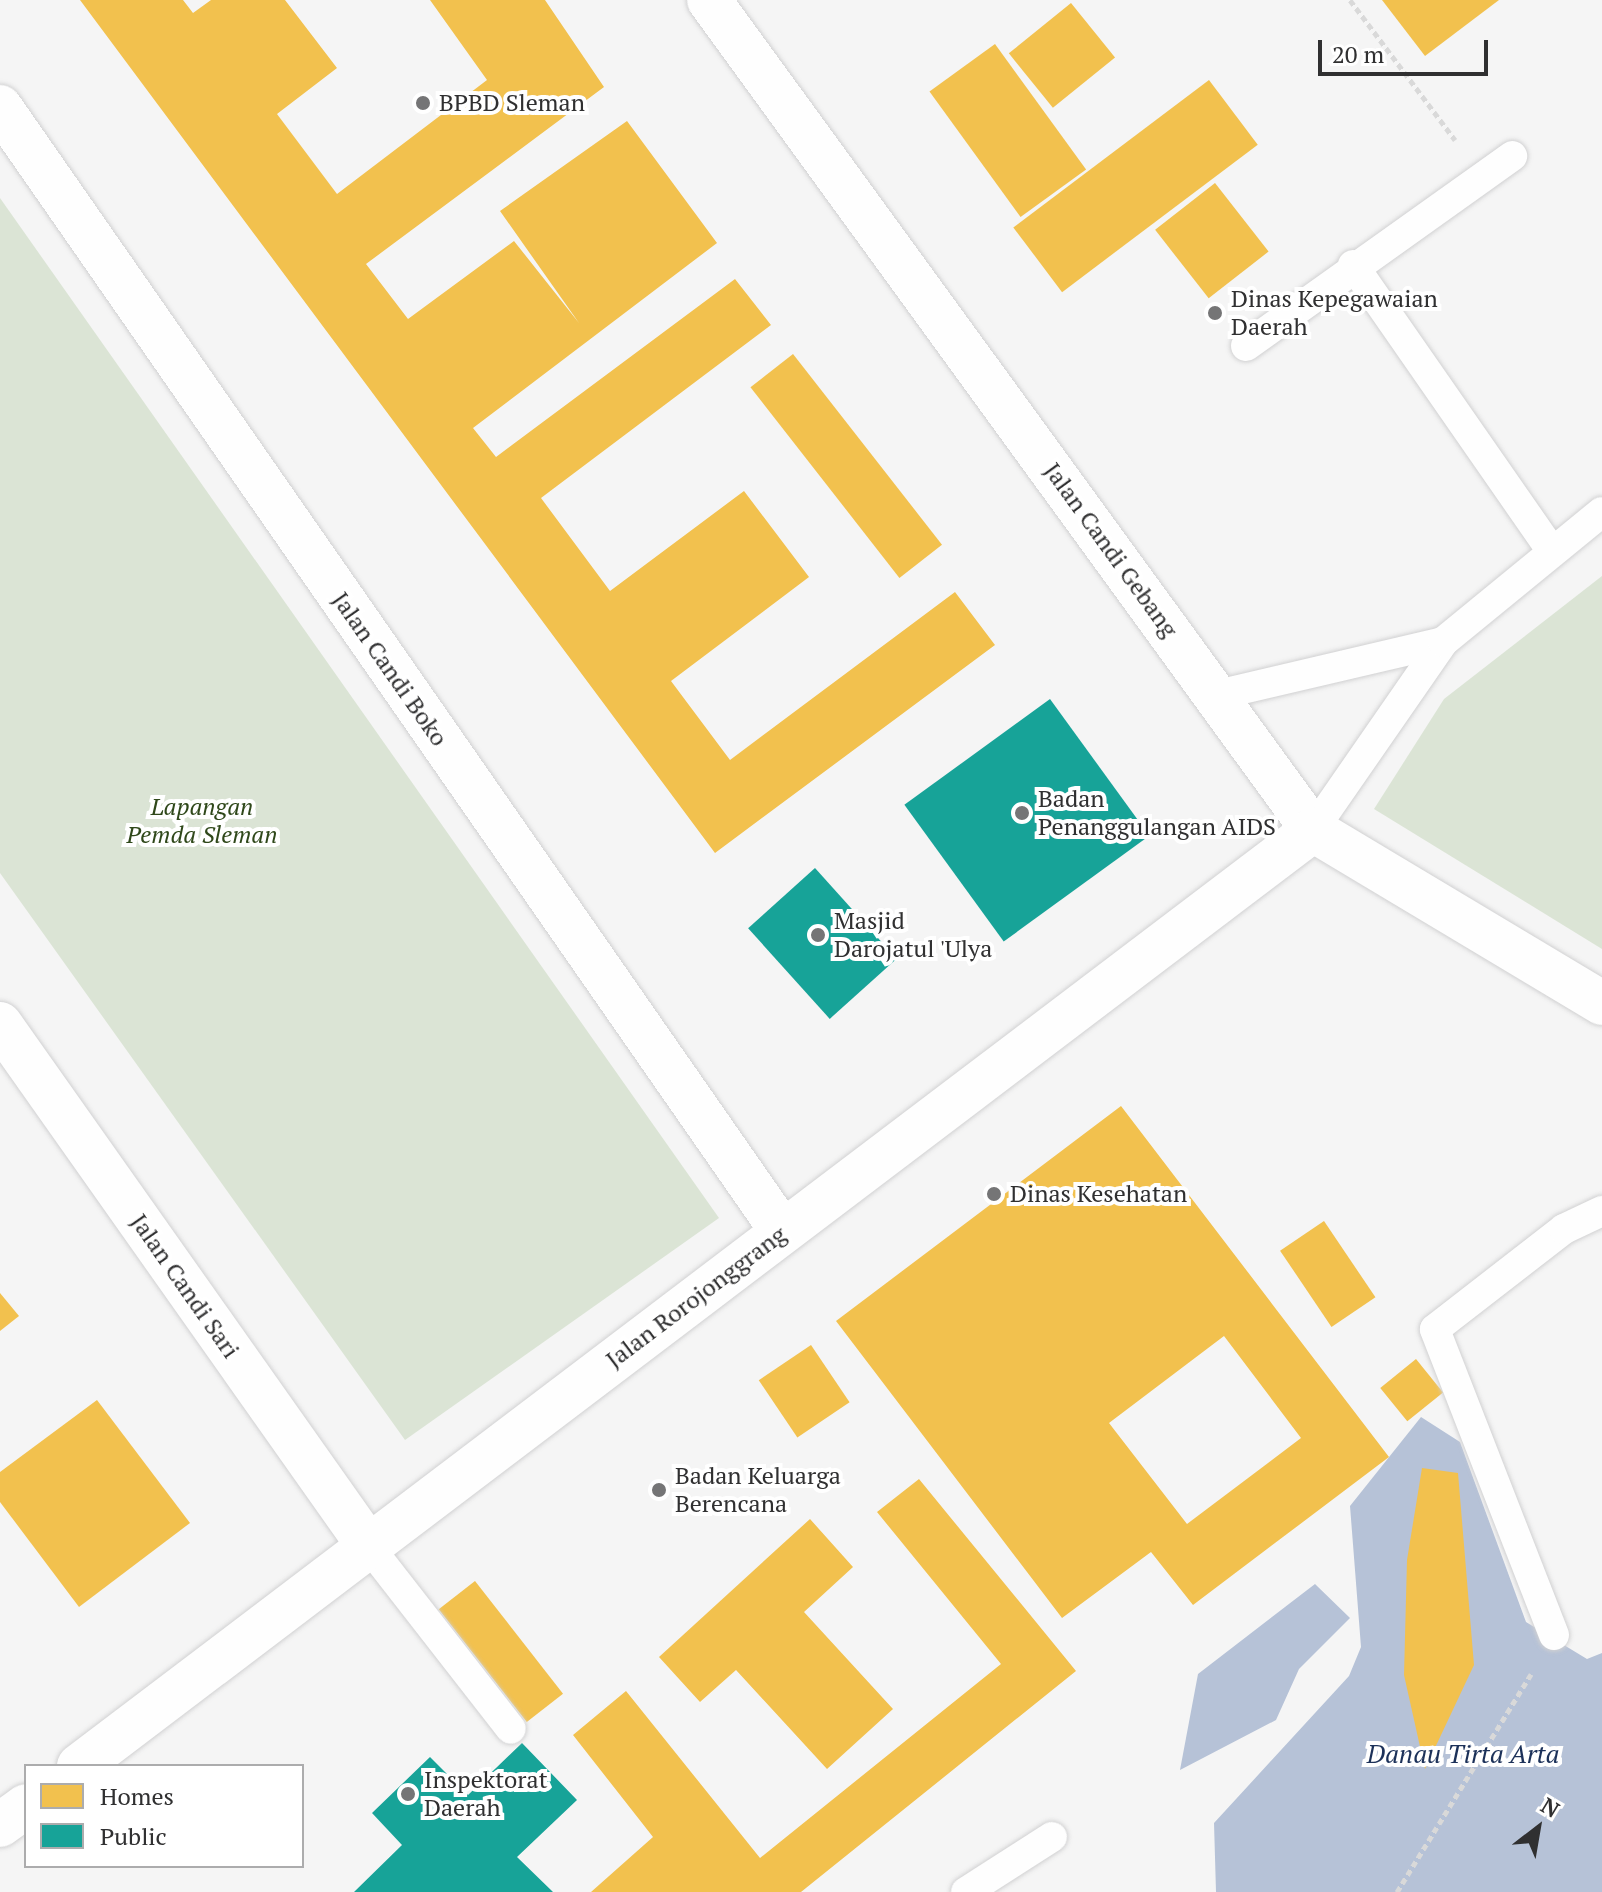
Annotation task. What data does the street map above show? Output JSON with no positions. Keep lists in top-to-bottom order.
{
  "streets": {
    "street": [
      "Jalan Candi Gebang",
      "Jalan Candi Boko",
      "Jalan Candi Sari",
      "Jalan Rorojonggrang"
    ]
  },
  "crossings": [
    ["Jalan Candi Gebang", "Jalan Rorojonggrang"],
    ["Jalan Candi Boko", "Jalan Rorojonggrang"],
    ["Jalan Candi Sari", "Jalan Rorojonggrang"]
  ],
  "water": ["Danau Tirta Arta"],
  "parks": ["Lapangan Pemda Sleman"],
  "places": [
    "BPBD Sleman",
    "Dinas Kepegawaian Daerah",
    "Badan Penanggulangan AIDS",
    "Masjid Darojatul 'Ulya",
    "Dinas Kesehatan",
    "Badan Keluarga Berencana",
    "Inspektorat Daerah"
  ],
  "legend": ["Homes", "Public"],
  "scale_bar": "20 m",
  "north": "top right"
}
